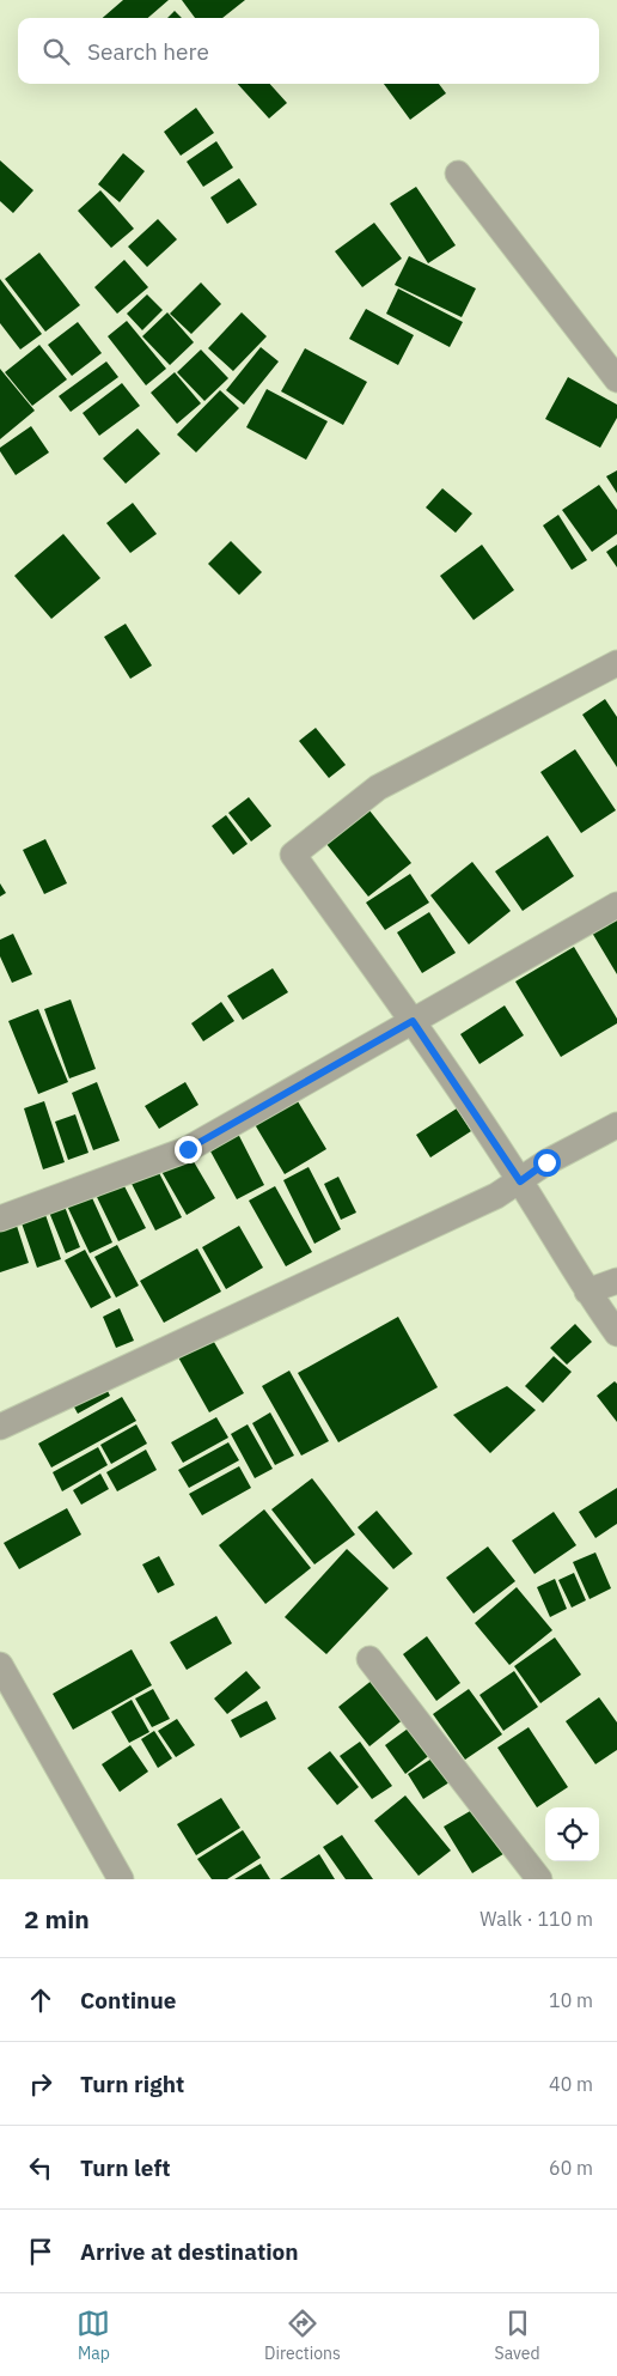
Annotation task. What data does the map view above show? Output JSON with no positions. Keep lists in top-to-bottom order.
{
  "page": {
    "search": "Search here",
    "heading": ["2 min", "Walk · 110 m"],
    "list": [
      ["Continue", "10 m"],
      ["Turn right", "40 m"],
      ["Turn left", "60 m"],
      "Arrive at destination"
    ],
    "nav": ["Map", "Directions", "Saved"]
  }
}
